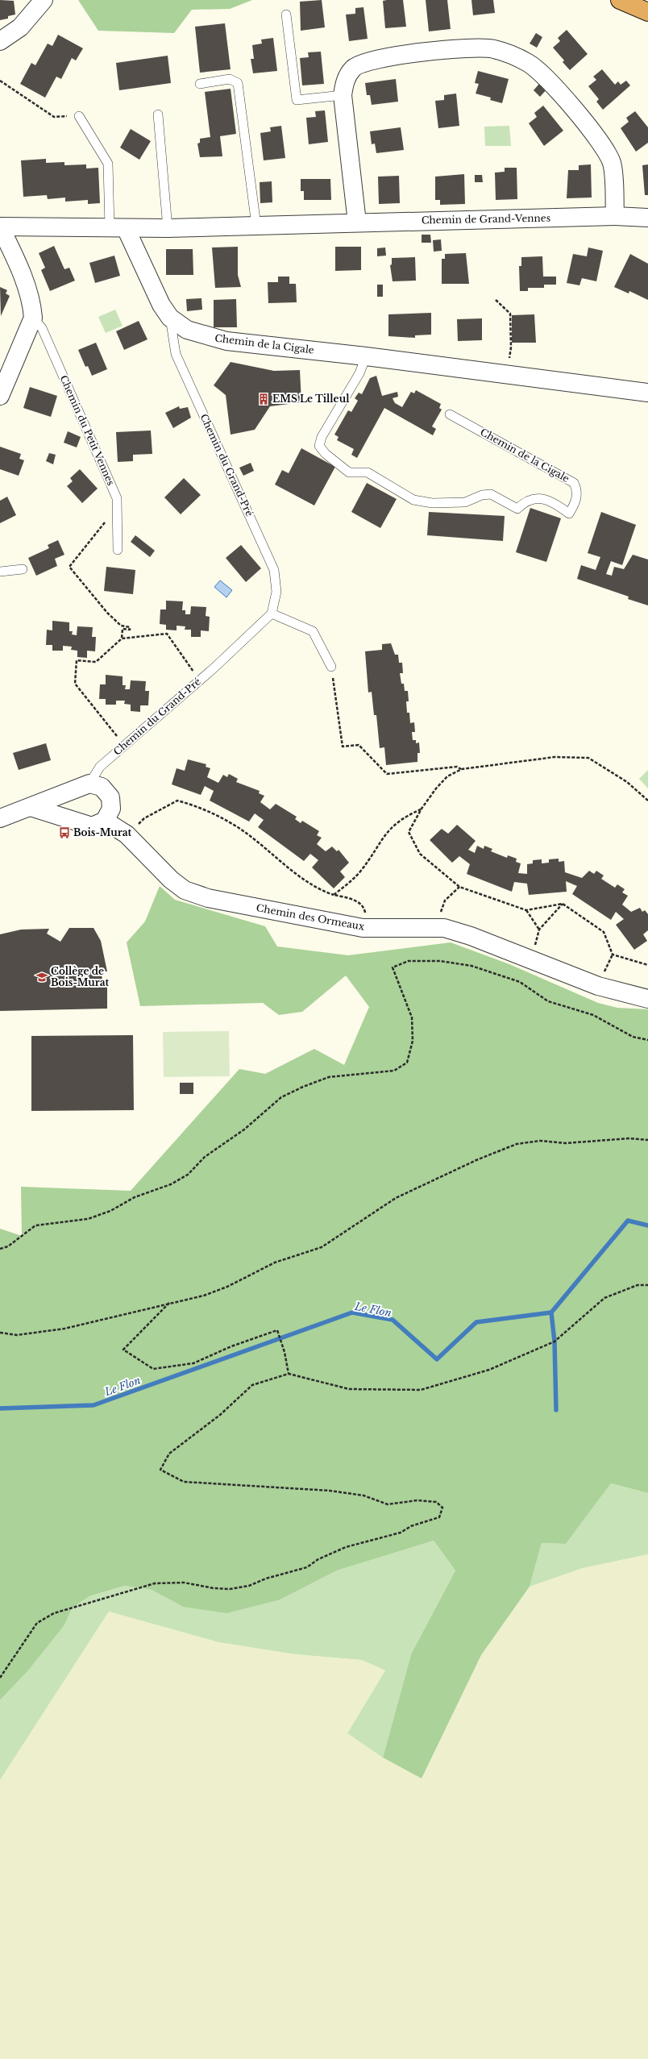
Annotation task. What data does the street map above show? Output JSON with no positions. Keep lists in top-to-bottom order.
{
  "streets": {
    "street": ["Chemin de Grand-Vennes", "Chemin de la Cigale", "Chemin des Ormeaux"],
    "lane": ["Chemin du Petit Vennes", "Chemin du Grand-Pré"]
  },
  "crossings": [
    ["Chemin de Grand-Vennes", "Chemin de la Cigale"],
    ["Chemin de la Cigale", "Chemin du Grand-Pré"]
  ],
  "water": ["Le Flon"],
  "places": {
    "building": ["EMS Le Tilleul"],
    "bus stop": ["Bois-Murat"],
    "school or university": ["Collège de Bois-Murat"]
  }
}
